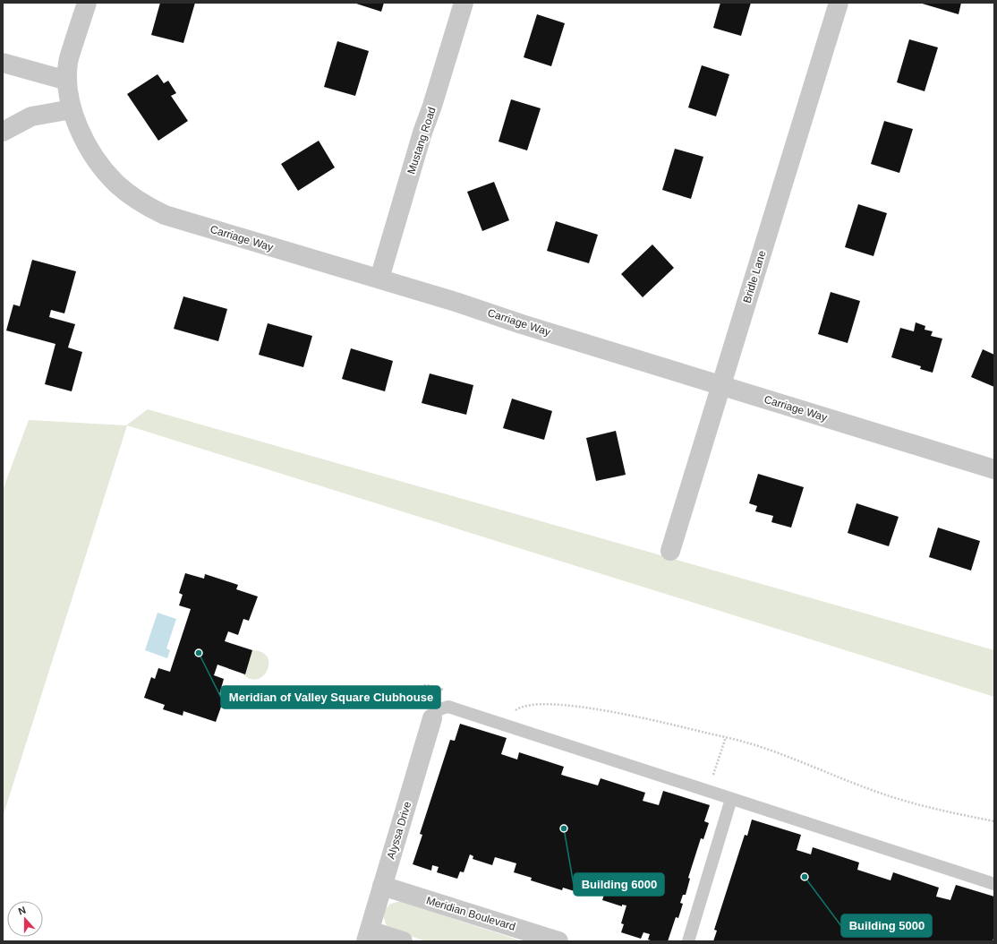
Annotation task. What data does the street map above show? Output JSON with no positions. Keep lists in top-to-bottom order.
{
  "streets": {
    "street": [
      "Mustang Road",
      "Carriage Way",
      "Bridle Lane",
      "Alyssa Drive",
      "Meridian Boulevard"
    ]
  },
  "crossings": [
    ["Mustang Road", "Carriage Way"],
    ["Carriage Way", "Bridle Lane"],
    ["Alyssa Drive", "Meridian Boulevard"]
  ],
  "places": ["Meridian of Valley Square Clubhouse", "Building 6000", "Building 5000"],
  "north": "top"
}
